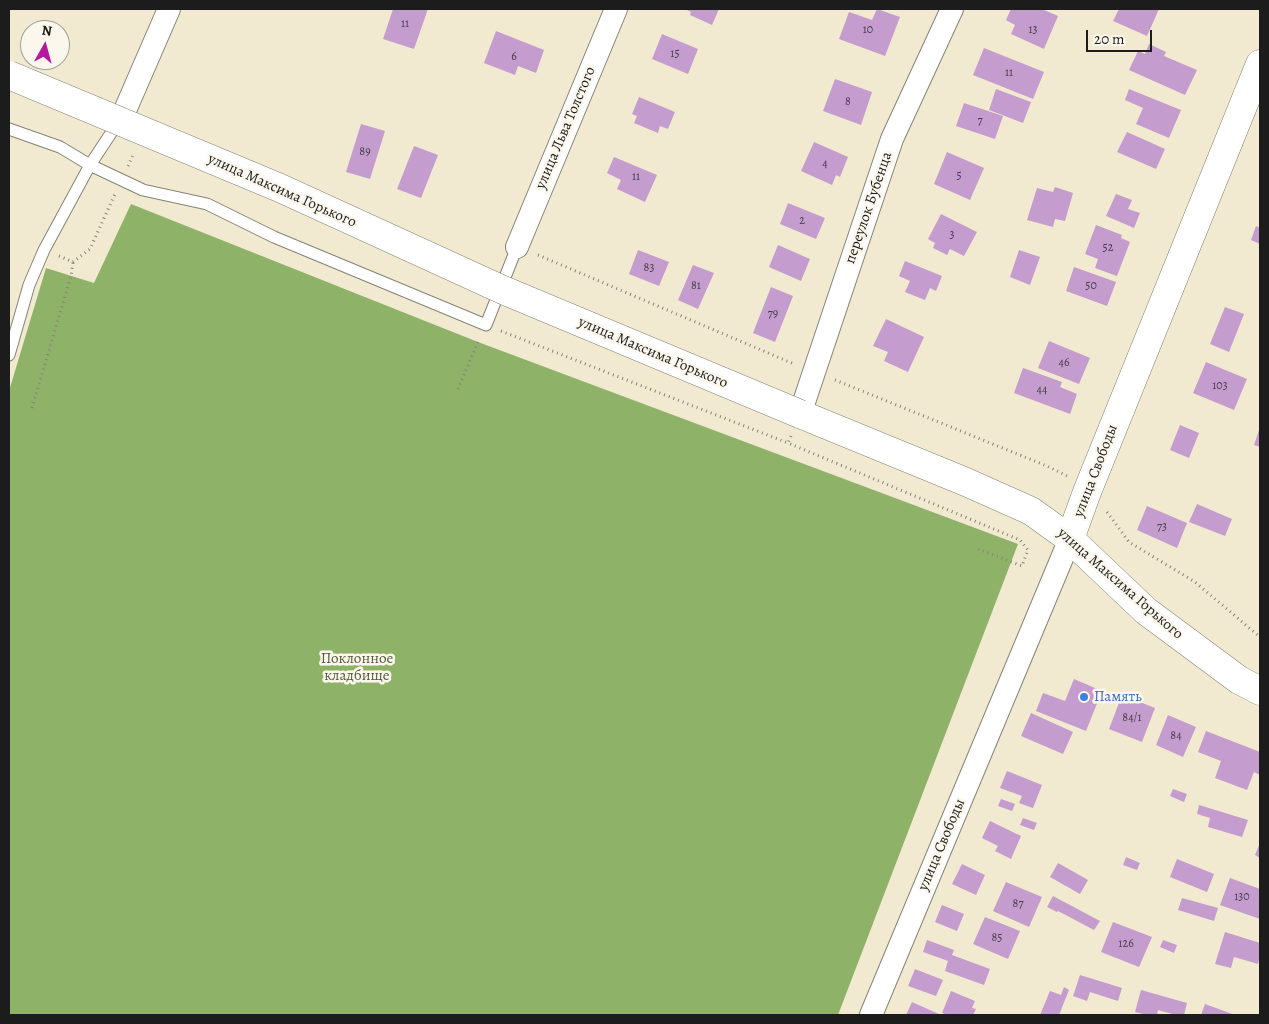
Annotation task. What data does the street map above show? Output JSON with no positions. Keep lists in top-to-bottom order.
{
  "streets": {
    "main road": ["улица Максима Горького", "улица Свободы"],
    "street": ["улица Льва Толстого", "переулок Бубенца"]
  },
  "crossings": [
    ["улица Максима Горького", "переулок Бубенца"],
    ["улица Максима Горького", "улица Свободы"]
  ],
  "parks": ["Поклонное кладбище"],
  "places": ["Память"],
  "house_numbers": [
    "11",
    "10",
    "13",
    "15",
    "6",
    "11",
    "8",
    "7",
    "89",
    "4",
    "5",
    "11",
    "2",
    "3",
    "52",
    "83",
    "81",
    "50",
    "79",
    "46",
    "103",
    "44",
    "73",
    "84/1",
    "84",
    "130",
    "87",
    "85",
    "126"
  ],
  "scale_bar": "20 m",
  "north": "top"
}
